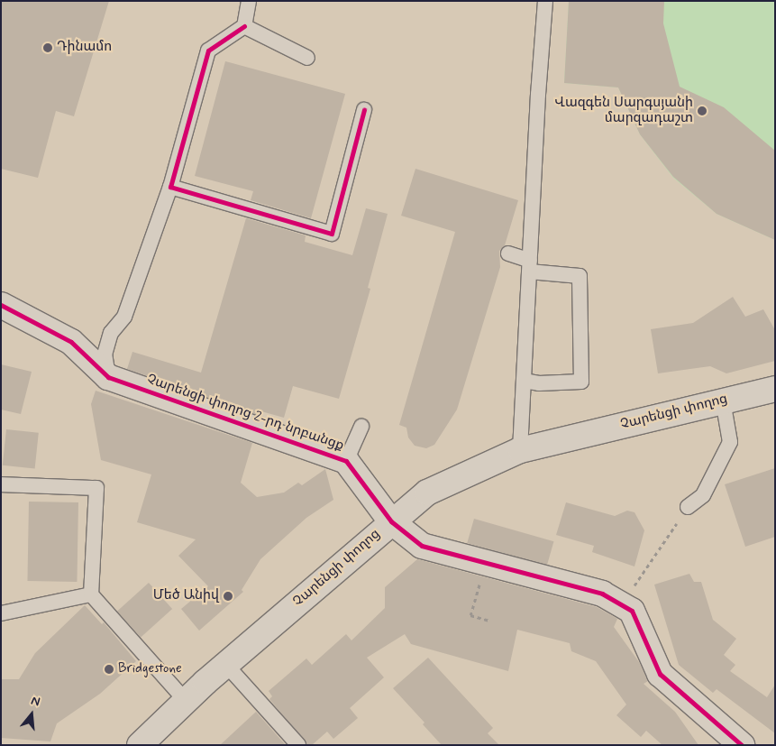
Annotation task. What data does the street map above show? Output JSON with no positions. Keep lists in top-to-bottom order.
{
  "streets": {
    "street": ["Չարենցի փողոց", "Չարենցի փողոց 2-րդ նրբանցք"]
  },
  "crossings": [
    ["Չարենցի փողոց", "Չարենցի փողոց 2-րդ նրբանցք"]
  ],
  "places": [
    "Դինամո",
    "Վազգեն Սարգսյանի մարզադաշտ",
    "Մեծ Անիվ",
    "Bridgestone"
  ],
  "north": "top"
}
